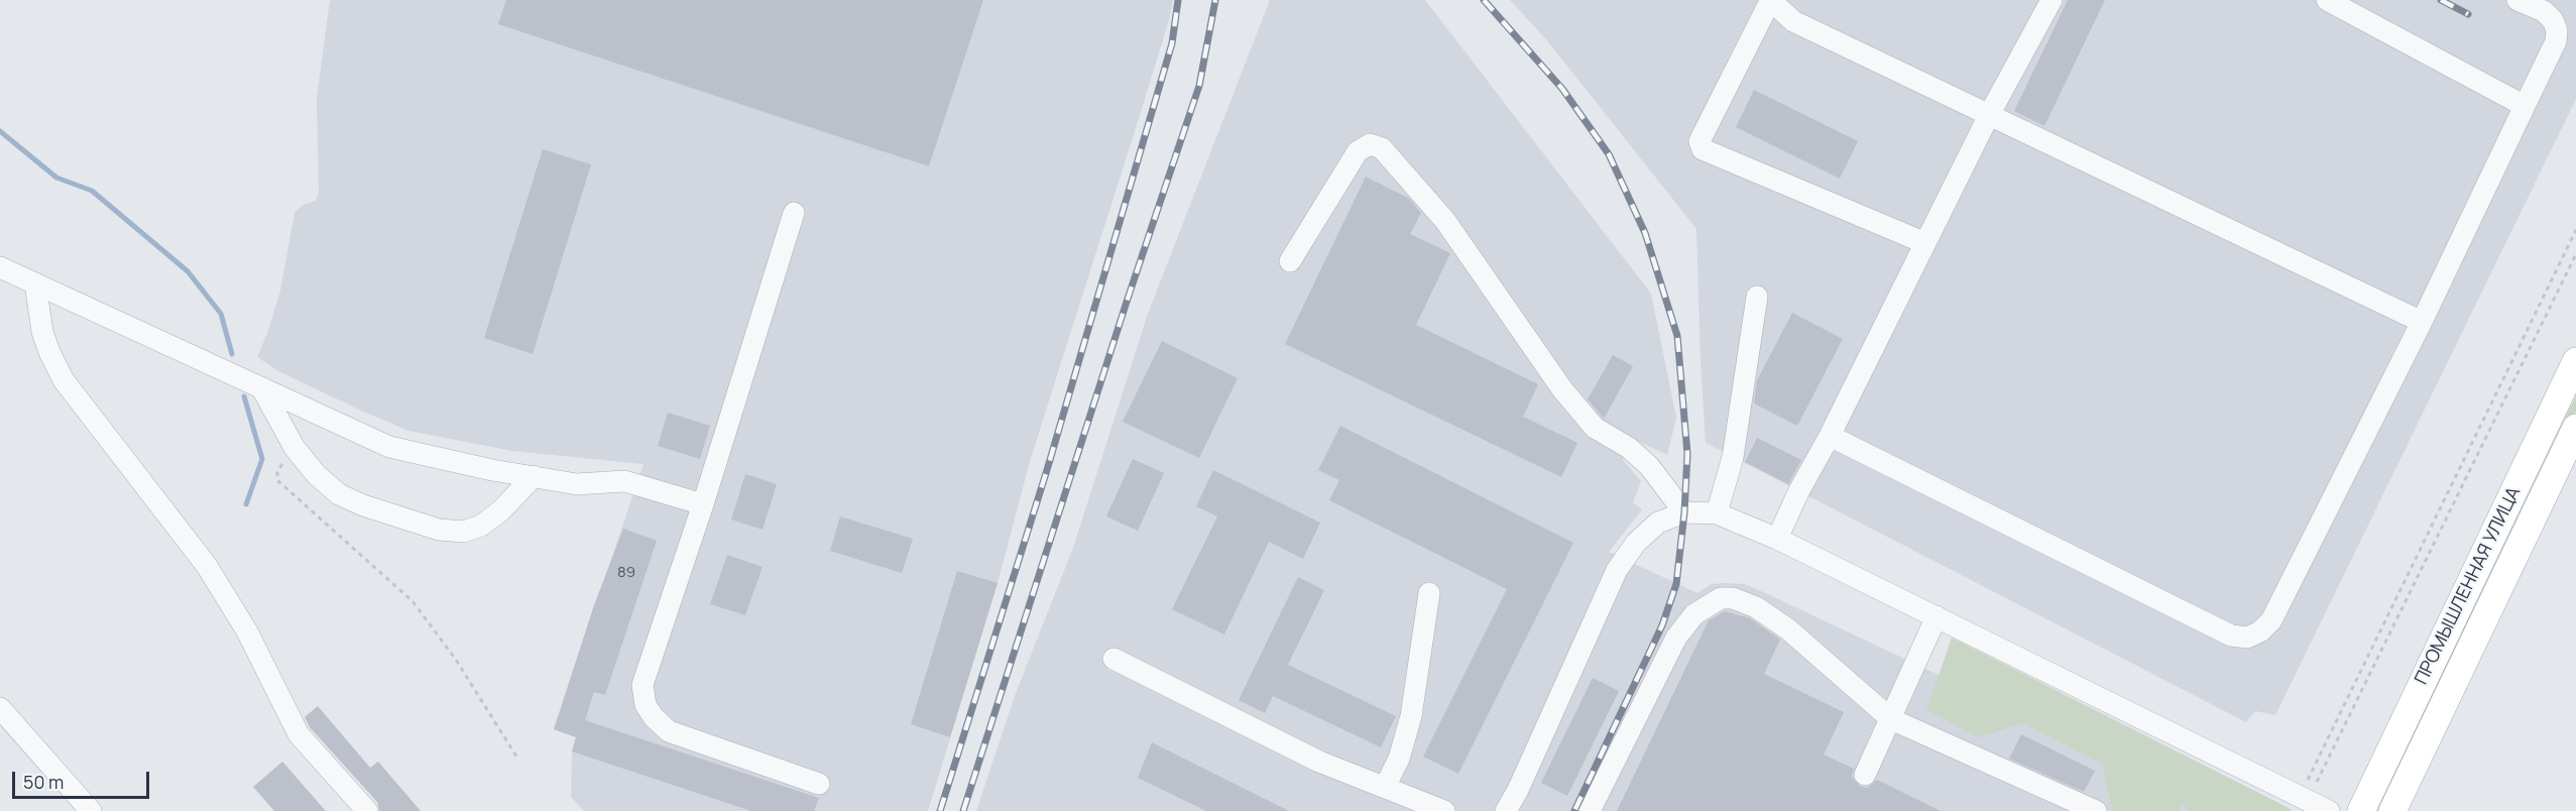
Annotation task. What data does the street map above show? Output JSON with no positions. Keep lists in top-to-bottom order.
{
  "streets": {
    "main road": ["ПРОМЫШЛЕННАЯ УЛИЦА"]
  },
  "house_numbers": ["89"],
  "scale_bar": "50 m"
}
